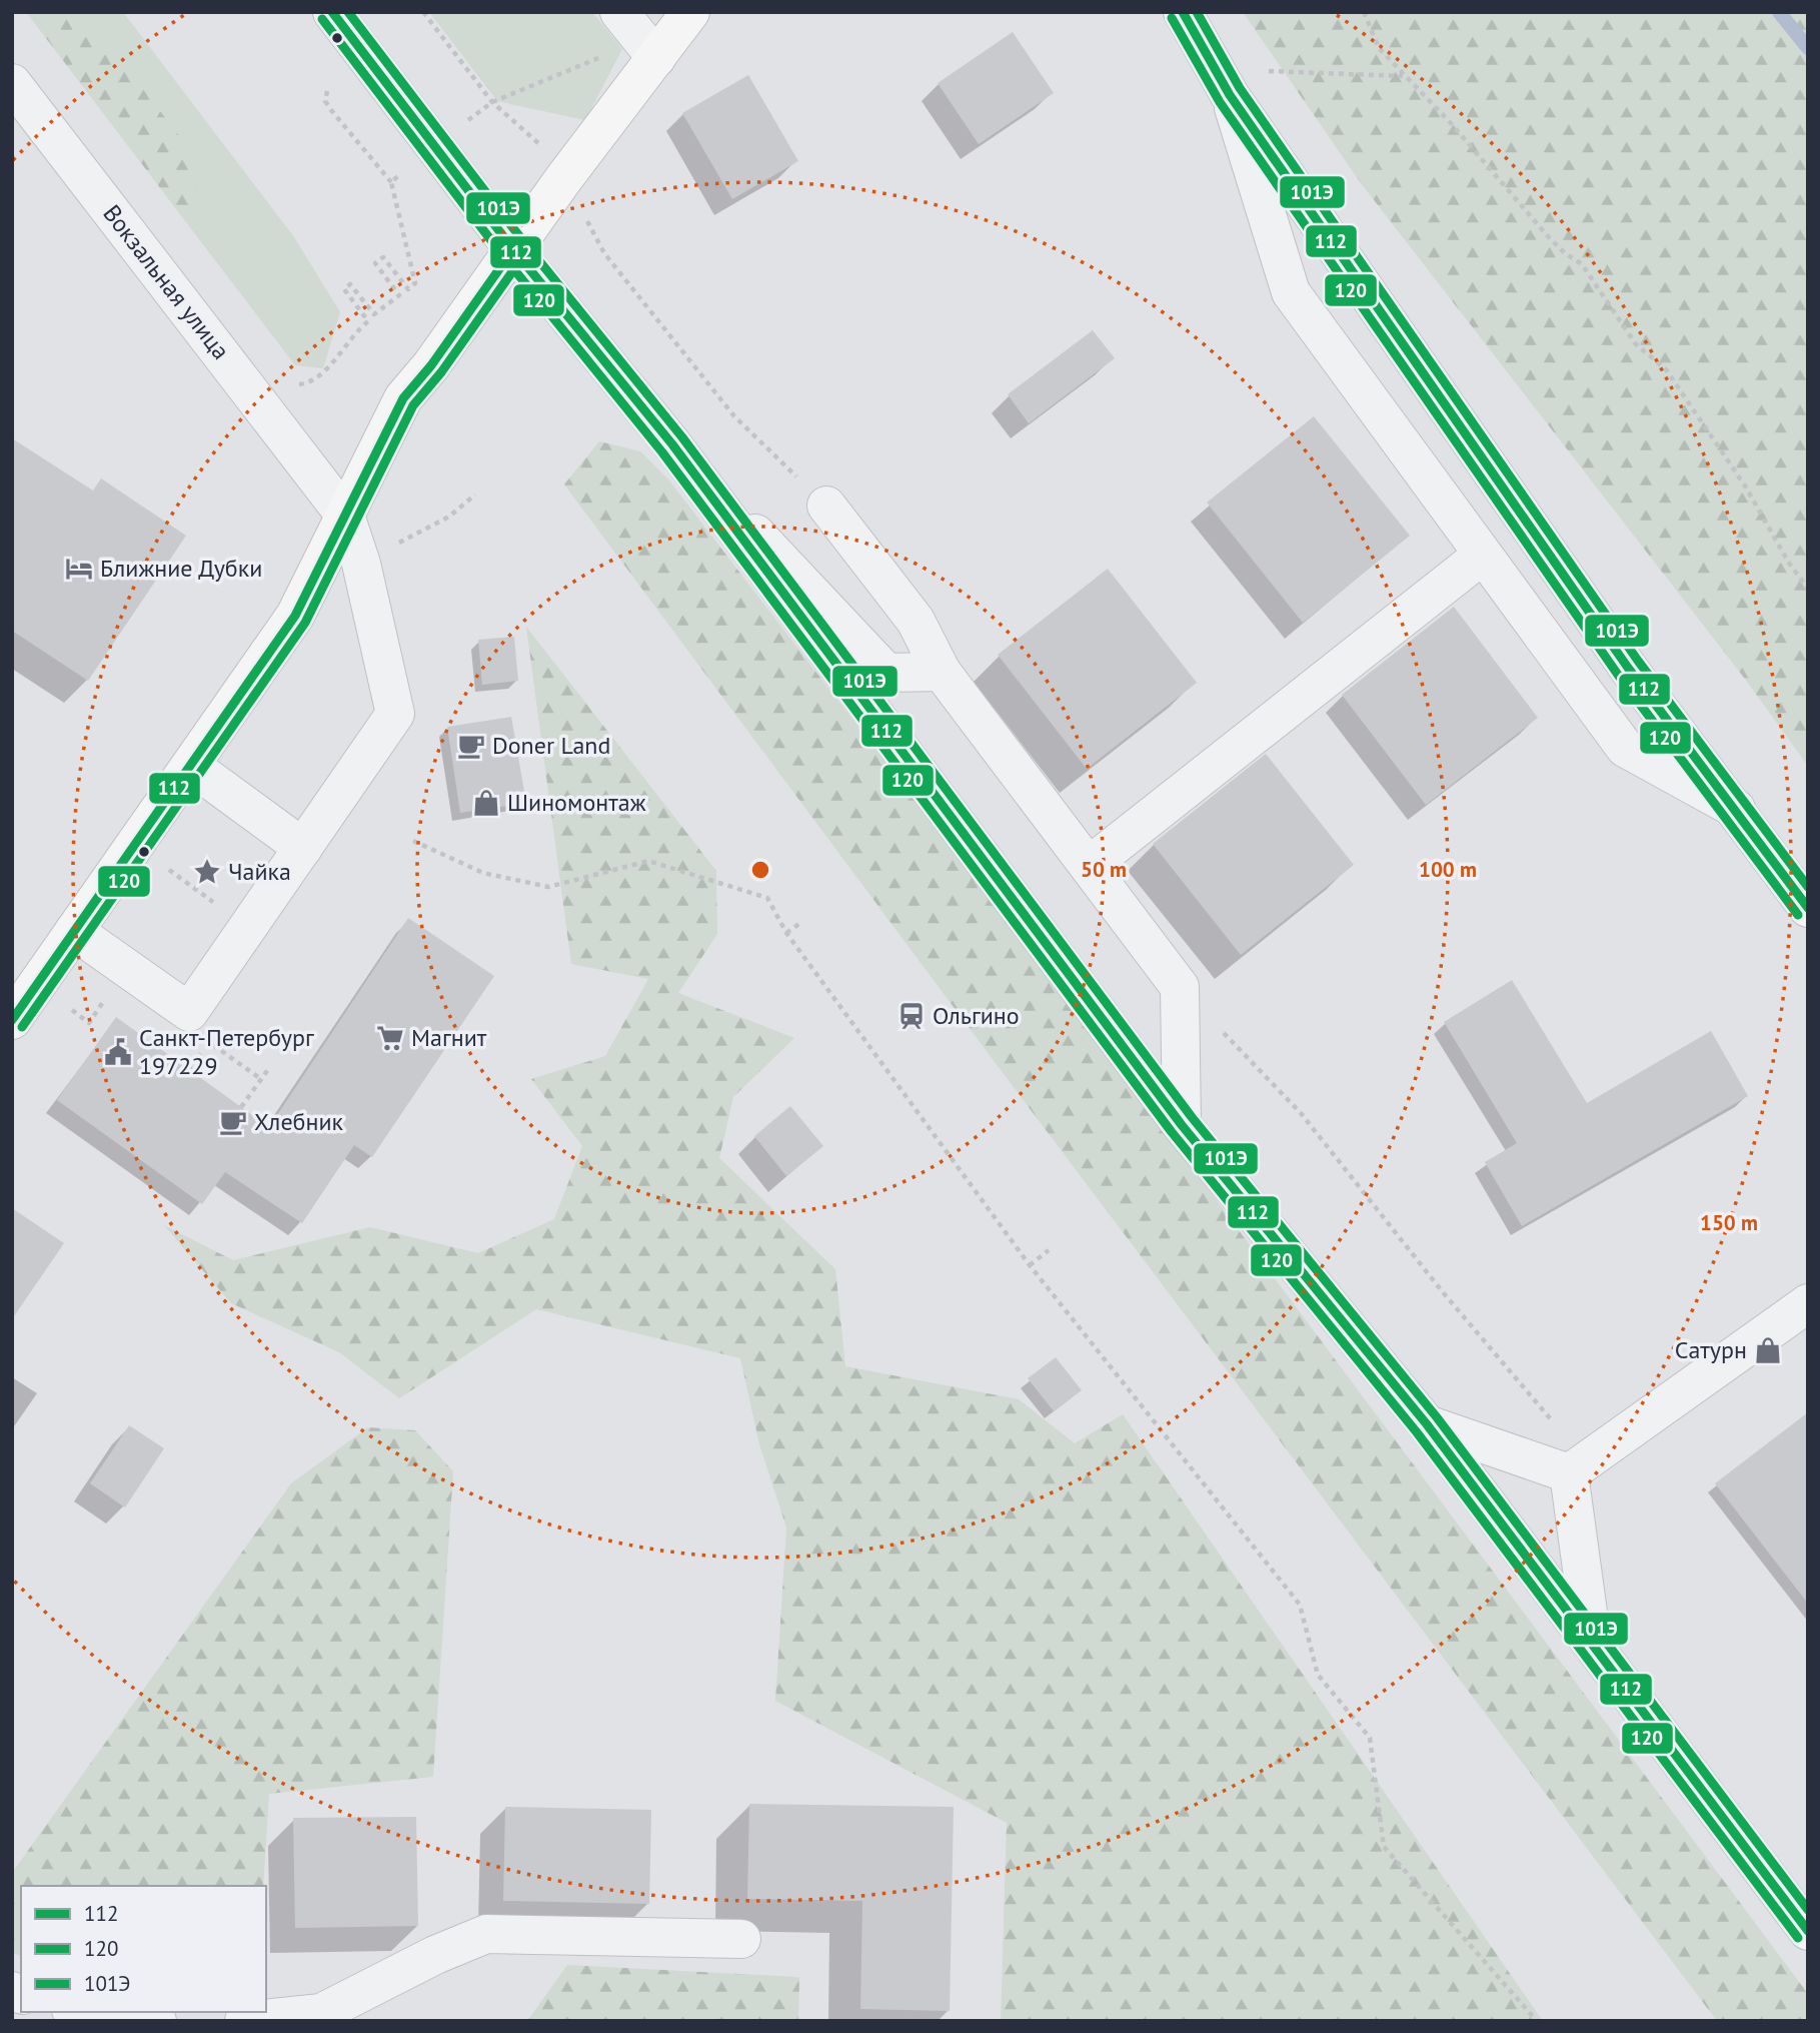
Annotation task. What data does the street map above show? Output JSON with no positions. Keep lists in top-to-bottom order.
{
  "streets": {
    "street": ["Вокзальная улица"]
  },
  "places": {
    "hotel": ["Ближние Дубки"],
    "cafe": ["Doner Land", "Хлебник"],
    "shop": ["Шиномонтаж", "Сатурн"],
    "place": ["Чайка"],
    "station": ["Ольгино"],
    "supermarket": ["Магнит"],
    "public building": ["Санкт-Петербург 197229"]
  },
  "lines": ["transit line 112", "transit line 101Э", "transit line 120"],
  "legend": ["112", "120", "101Э"],
  "rings": ["50 m", "100 m", "150 m"]
}
